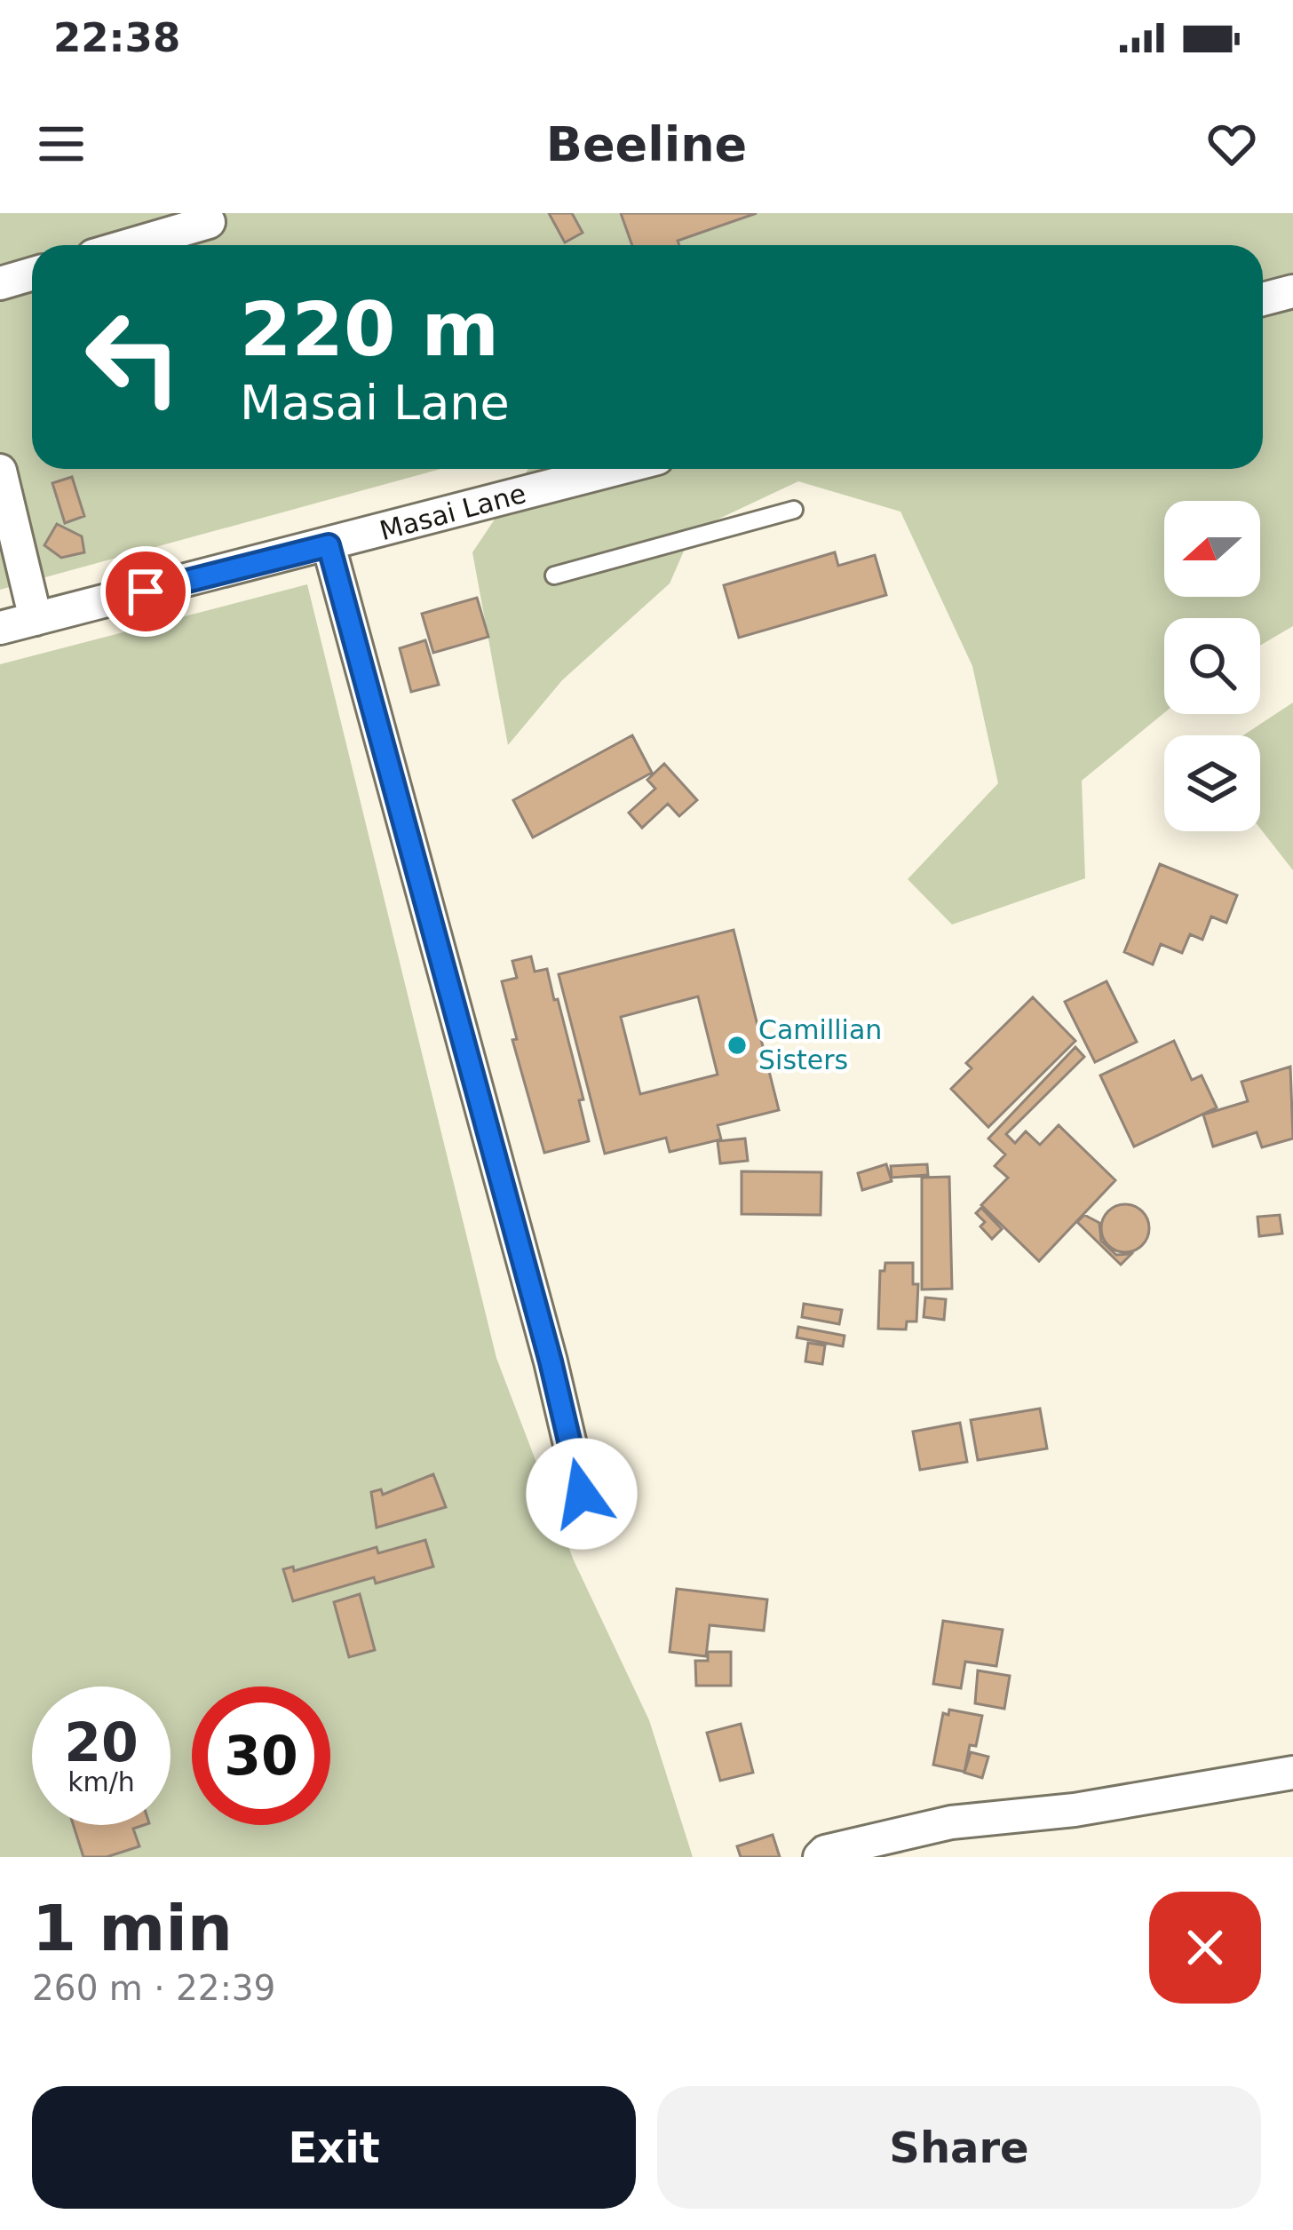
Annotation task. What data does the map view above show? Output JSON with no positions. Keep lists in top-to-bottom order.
{
  "streets": {
    "street": ["Masai Lane"]
  },
  "places": ["Camillian Sisters"],
  "north": "left",
  "page": {
    "status": "22:38",
    "header": "Beeline",
    "turn": ["220 m", "Masai Lane"],
    "speed": "20 km/h",
    "limit": "30",
    "heading": ["1 min", "260 m · 22:39"],
    "buttons": ["Exit", "Share"]
  }
}
